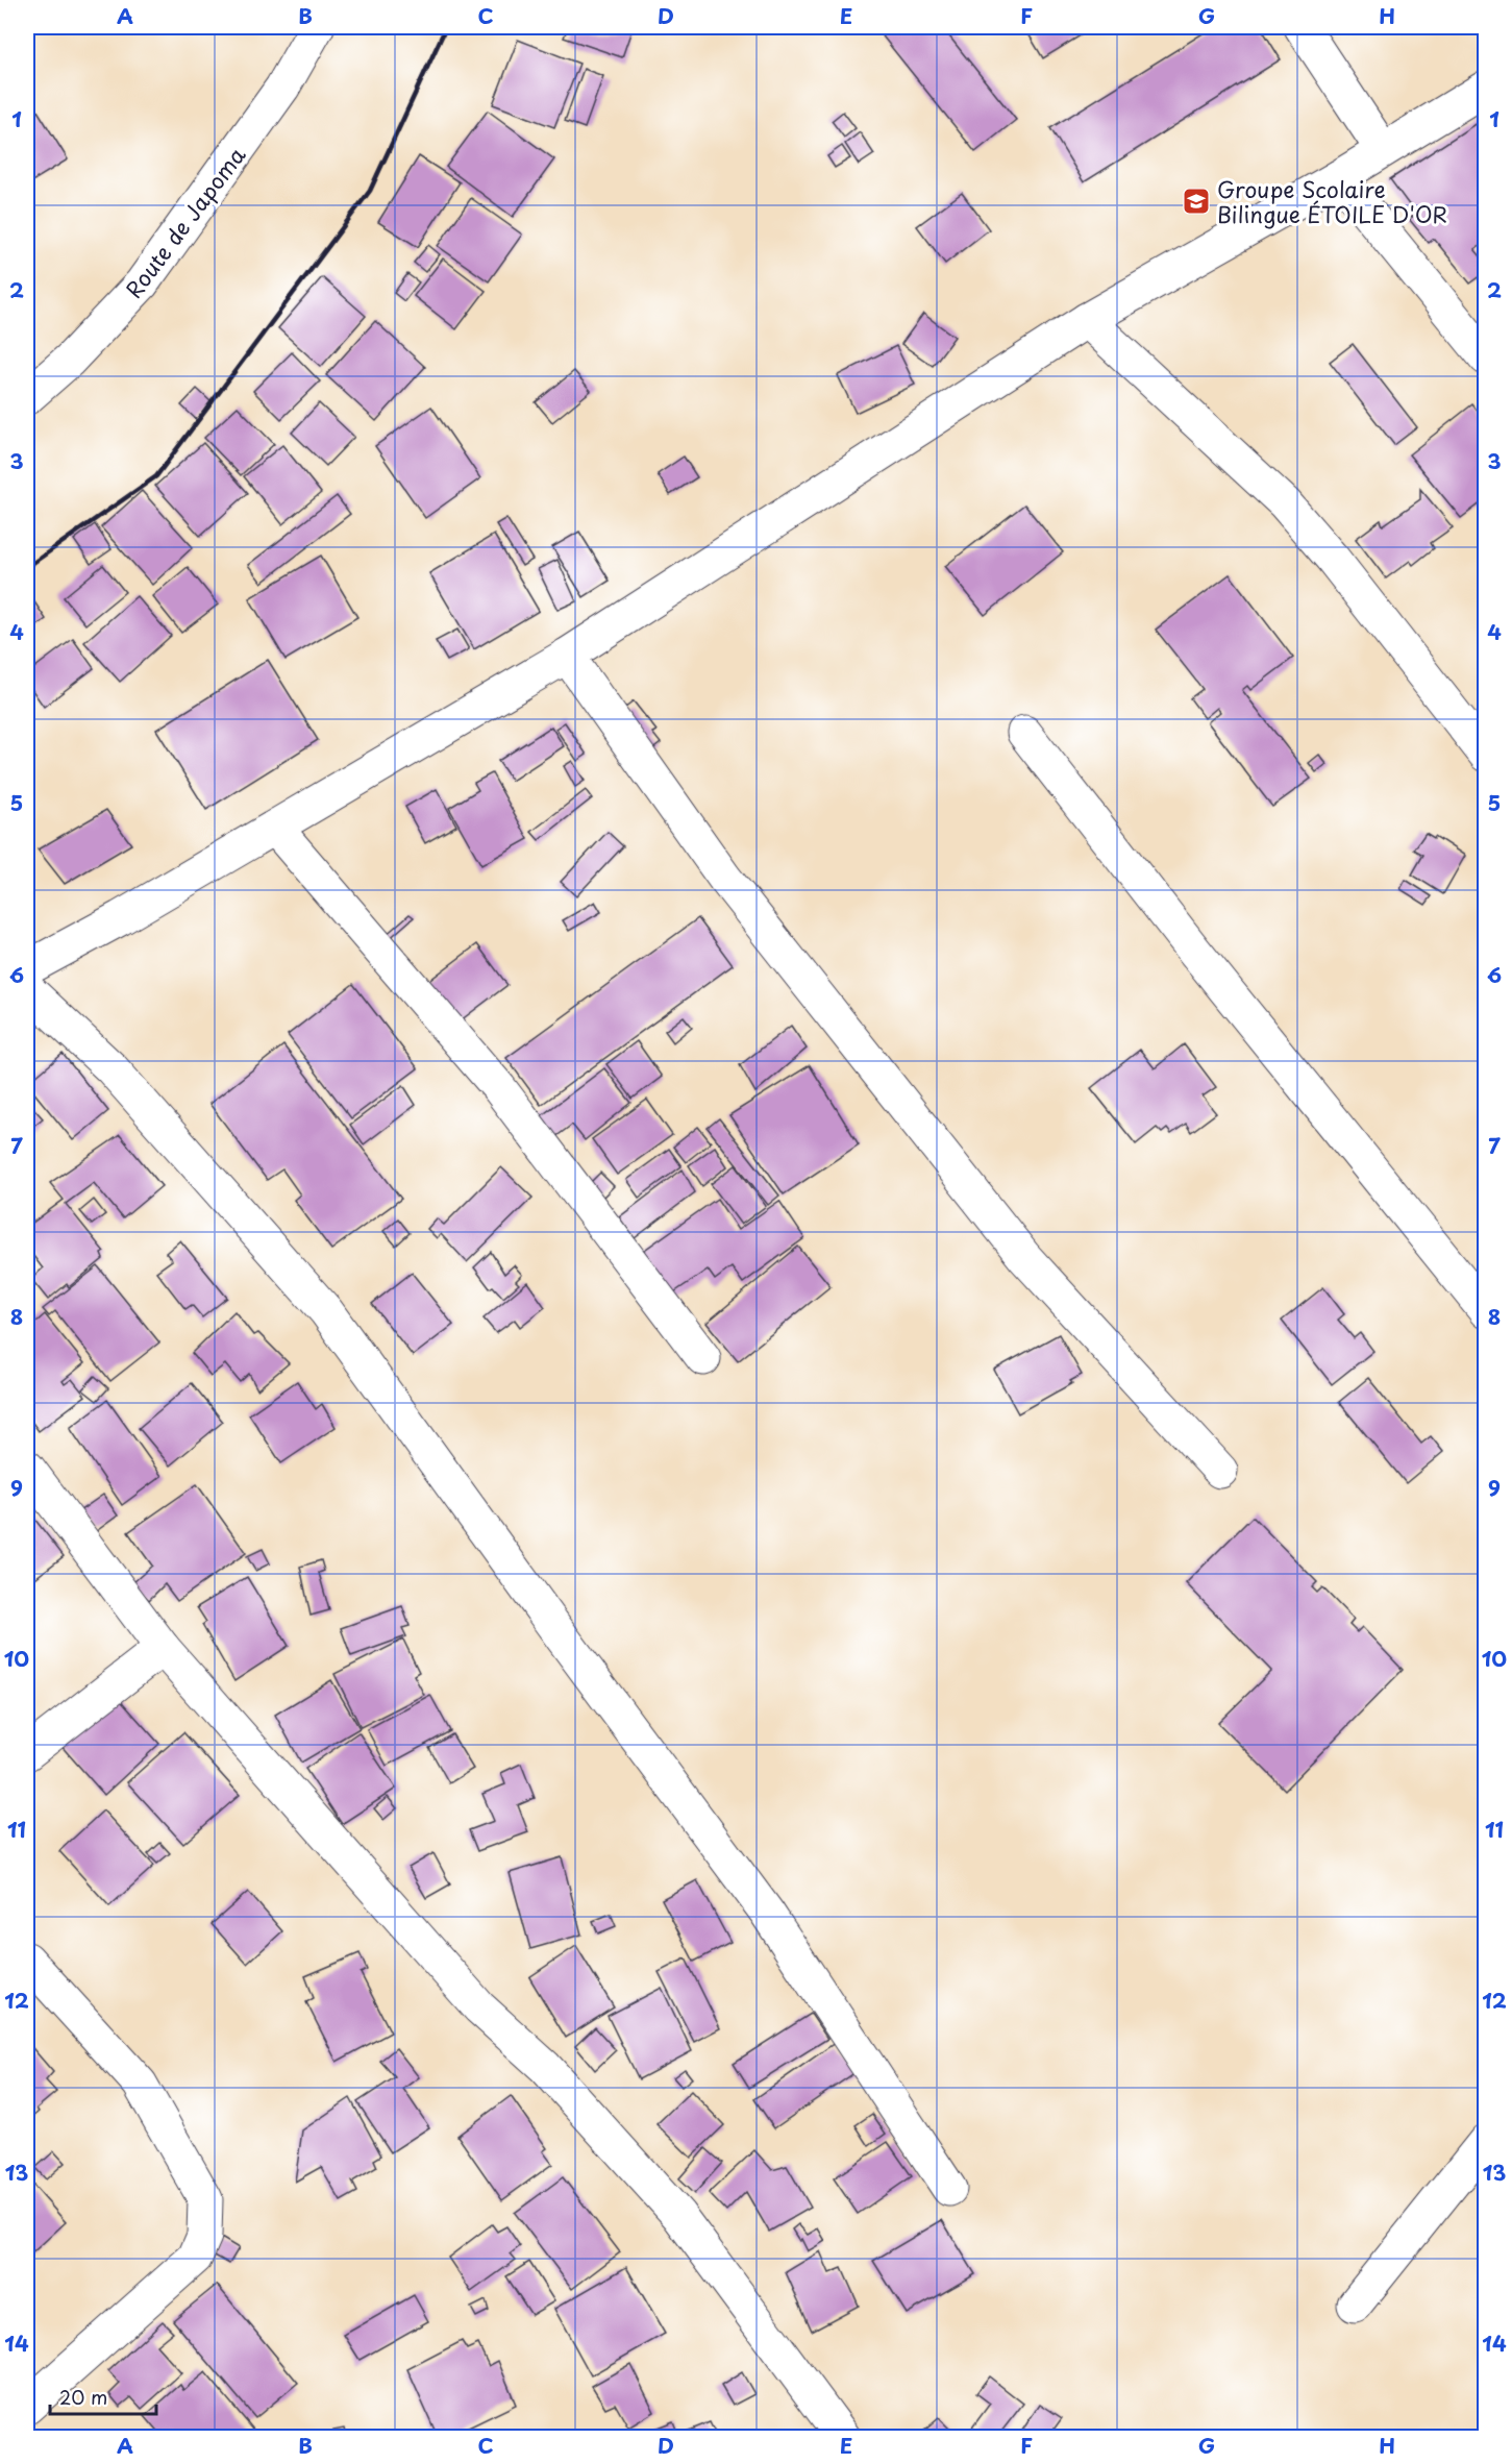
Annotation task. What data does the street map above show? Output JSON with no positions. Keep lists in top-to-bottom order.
{
  "streets": {
    "street": ["Route de Japoma"]
  },
  "places": {
    "school or university": ["Groupe Scolaire Bilingue ÉTOILE D'OR"]
  },
  "scale_bar": "20 m",
  "grid": {
    "columns": [
      "A",
      "B",
      "C",
      "D",
      "E",
      "F",
      "G",
      "H"
    ],
    "rows": [
      "1",
      "2",
      "3",
      "4",
      "5",
      "6",
      "7",
      "8",
      "9",
      "10",
      "11",
      "12",
      "13",
      "14"
    ]
  }
}
